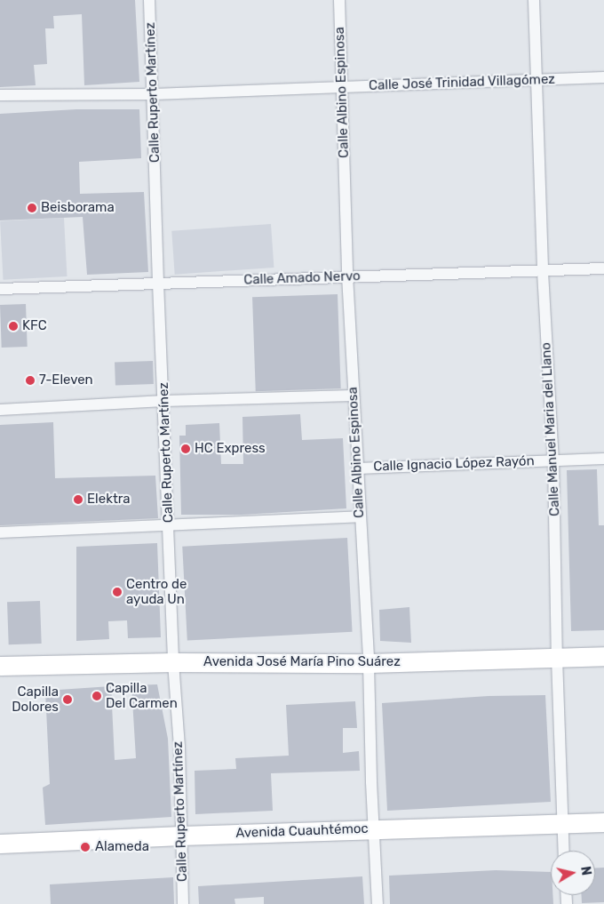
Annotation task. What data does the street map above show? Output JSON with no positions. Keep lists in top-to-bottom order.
{
  "streets": {
    "highway": ["Avenida José María Pino Suárez", "Avenida Cuauhtémoc"],
    "street": [
      "Calle José Trinidad Villagómez",
      "Calle Ruperto Martínez",
      "Calle Albino Espinosa",
      "Calle Amado Nervo",
      "Calle Manuel Maria del Llano",
      "Calle Ignacio López Rayón"
    ]
  },
  "crossings": [
    ["Calle José Trinidad Villagómez", "Calle Ruperto Martínez"],
    ["Calle José Trinidad Villagómez", "Calle Albino Espinosa"],
    ["Calle José Trinidad Villagómez", "Calle Manuel Maria del Llano"],
    ["Calle Ruperto Martínez", "Calle Amado Nervo"],
    ["Calle Ruperto Martínez", "Avenida José María Pino Suárez"],
    ["Calle Ruperto Martínez", "Avenida Cuauhtémoc"],
    ["Calle Albino Espinosa", "Calle Amado Nervo"],
    ["Calle Albino Espinosa", "Calle Ignacio López Rayón"],
    ["Calle Albino Espinosa", "Avenida José María Pino Suárez"],
    ["Calle Albino Espinosa", "Avenida Cuauhtémoc"],
    ["Calle Amado Nervo", "Calle Manuel Maria del Llano"],
    ["Calle Manuel Maria del Llano", "Calle Ignacio López Rayón"],
    ["Calle Manuel Maria del Llano", "Avenida José María Pino Suárez"],
    ["Calle Manuel Maria del Llano", "Avenida Cuauhtémoc"]
  ],
  "places": [
    "Beisborama",
    "KFC",
    "7-Eleven",
    "HC Express",
    "Elektra",
    "Centro de ayuda Un",
    "Capilla Del Carmen",
    "Capilla Dolores",
    "Alameda"
  ],
  "north": "right"
}
